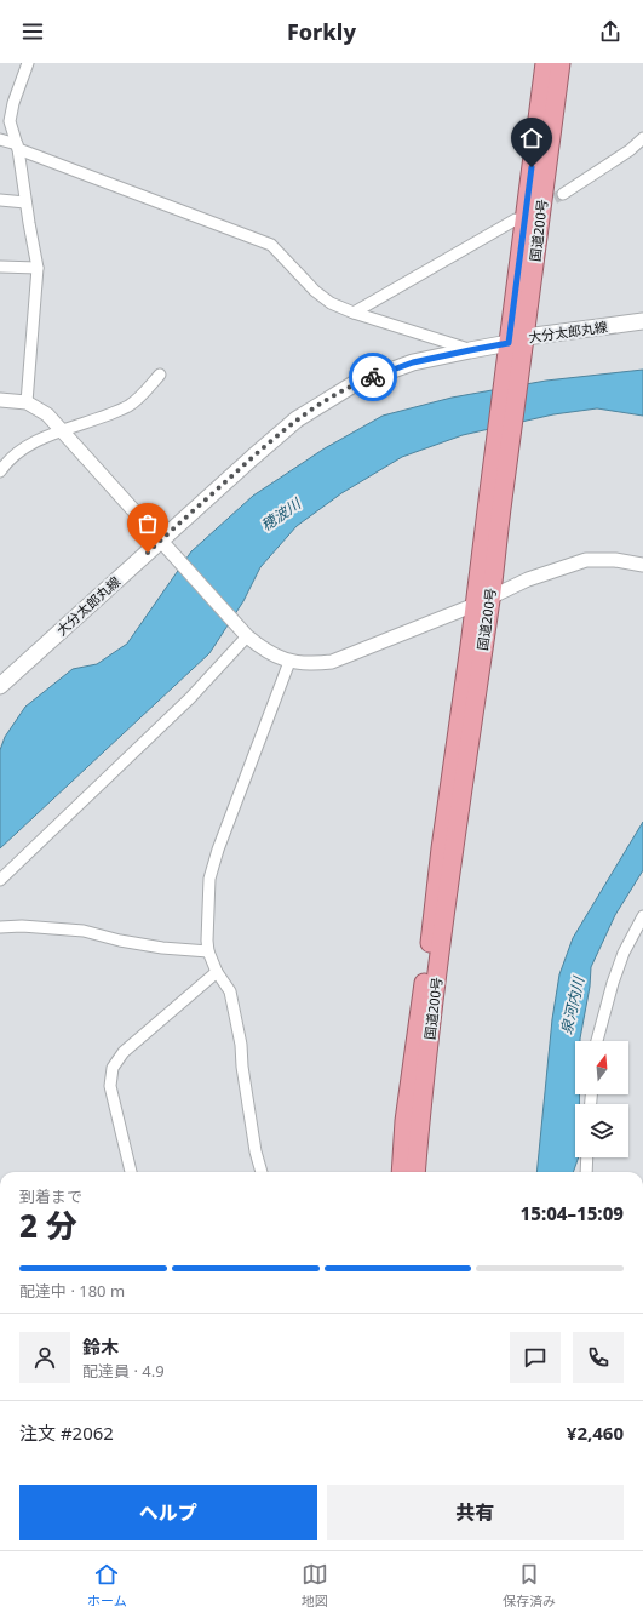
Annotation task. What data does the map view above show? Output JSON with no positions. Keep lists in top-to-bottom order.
{
  "streets": {
    "highway": ["国道200号"],
    "main road": ["大分太郎丸線"]
  },
  "crossings": [
    ["国道200号", "大分太郎丸線"]
  ],
  "water": ["穂波川", "泉河内川"],
  "north": "top",
  "page": {
    "header": "Forkly",
    "heading": ["2 分", "到着まで", "15:04–15:09"],
    "panel": [
      "鈴木",
      "配達員 · 4.9",
      "注文 #2062",
      "¥2,460"
    ],
    "bar": "配達中 · 180 m",
    "buttons": ["ヘルプ", "共有"],
    "tabs": ["ホーム", "地図", "保存済み"]
  }
}
